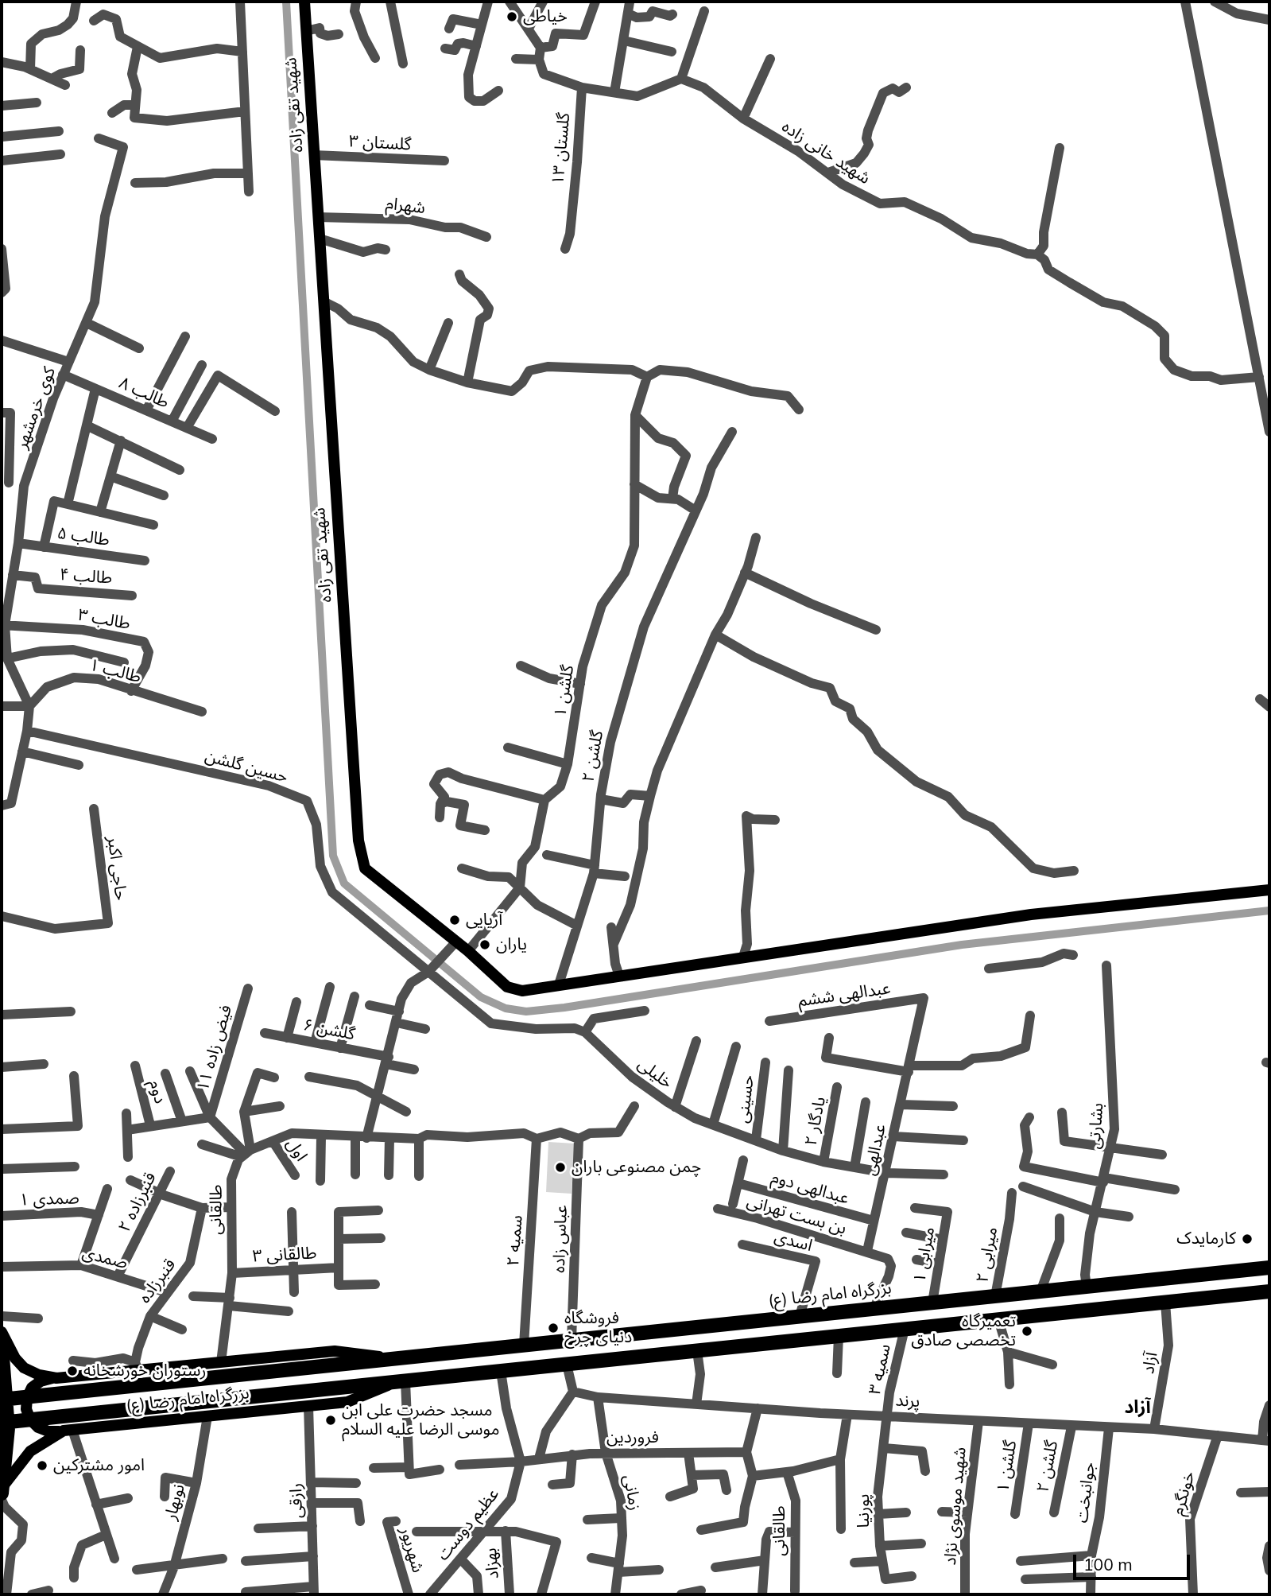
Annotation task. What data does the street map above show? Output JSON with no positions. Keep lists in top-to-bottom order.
{
  "streets": {
    "highway": ["بزرگراه امام رضا (ع)"],
    "main road": ["شهید تقی زاده"],
    "street": [
      "گلستان ۳",
      "گلستان ۱۳",
      "شهید خانی زاده",
      "شهرام",
      "طالب ۸",
      "کوی خرمشهر",
      "طالب ۵",
      "طالب ۴",
      "طالب ۳",
      "طالب ۱",
      "گلشن ۱",
      "گلشن ۲",
      "حسین گلشن",
      "حاجی اکبر",
      "عبدالهی ششم",
      "گلشن ۶",
      "فیض زاده ۱۱",
      "خلیلی",
      "دوم",
      "حسینی",
      "یادگار ۲",
      "بشارتی",
      "اول",
      "عبدالهی",
      "عبدالهی دوم",
      "صمدی ۱",
      "قنبرزاده ۲",
      "طالقانی",
      "بن بست تهرانی",
      "عباس زاده",
      "سمیه ۲",
      "اسدی",
      "طالقانی ۳",
      "میرابی ۱",
      "میرابی ۲",
      "صمدی",
      "قنبرزاده",
      "آزاد",
      "سمیه ۳",
      "پرند",
      "فروردین",
      "زمانی",
      "جوانبخت",
      "خونگرم",
      "رازقی",
      "نوبهار",
      "شهید موسوی نژاد",
      "پورنیا",
      "عظیم دوست",
      "شهریور",
      "بهزاد"
    ]
  },
  "crossings": [
    ["شهید تقی زاده", "گلستان ۳"],
    ["شهید تقی زاده", "شهرام"],
    ["شهید تقی زاده", "گلشن ۲"],
    ["طالب ۸", "کوی خرمشهر"],
    ["کوی خرمشهر", "طالب ۵"],
    ["کوی خرمشهر", "طالب ۴"],
    ["کوی خرمشهر", "طالب ۳"],
    ["کوی خرمشهر", "طالب ۱"],
    ["طالب ۳", "طالب ۱"],
    ["گلشن ۱", "پرند"],
    ["گلشن ۲", "پرند"],
    ["عبدالهی ششم", "عبدالهی"],
    ["خلیلی", "حسینی"],
    ["خلیلی", "یادگار ۲"],
    ["خلیلی", "عبدالهی"],
    ["بشارتی", "بزرگراه امام رضا (ع)"],
    ["عبدالهی", "عبدالهی دوم"],
    ["عبدالهی", "بن بست تهرانی"],
    ["قنبرزاده ۲", "صمدی"],
    ["طالقانی", "طالقانی ۳"],
    ["طالقانی", "بزرگراه امام رضا (ع)"],
    ["عباس زاده", "بزرگراه امام رضا (ع)"],
    ["سمیه ۲", "بزرگراه امام رضا (ع)"],
    ["اسدی", "بزرگراه امام رضا (ع)"],
    ["میرابی ۱", "بزرگراه امام رضا (ع)"],
    ["میرابی ۲", "بزرگراه امام رضا (ع)"],
    ["صمدی", "قنبرزاده"],
    ["قنبرزاده", "بزرگراه امام رضا (ع)"],
    ["بزرگراه امام رضا (ع)", "آزاد"],
    ["بزرگراه امام رضا (ع)", "سمیه ۳"],
    ["بزرگراه امام رضا (ع)", "رازقی"],
    ["بزرگراه امام رضا (ع)", "نوبهار"],
    ["بزرگراه امام رضا (ع)", "عظیم دوست"],
    ["آزاد", "پرند"],
    ["سمیه ۳", "پرند"],
    ["سمیه ۳", "پورنیا"],
    ["پرند", "زمانی"],
    ["پرند", "جوانبخت"],
    ["پرند", "خونگرم"],
    ["پرند", "شهید موسوی نژاد"],
    ["پرند", "پورنیا"],
    ["فروردین", "زمانی"],
    ["فروردین", "عظیم دوست"]
  ],
  "districts": ["آزاد"],
  "places": [
    "خیاطی",
    "آریایی",
    "یاران",
    "چمن مصنوعی باران",
    "کارمایدک",
    "فروشگاه دنیای چرخ",
    "تعمیرگاه تخصصی صادق",
    "رستوران خورشخانه",
    "مسجد حضرت علی ابن موسی الرضا علیه السلام",
    "امور مشترکین"
  ],
  "scale_bar": "100 m"
}
